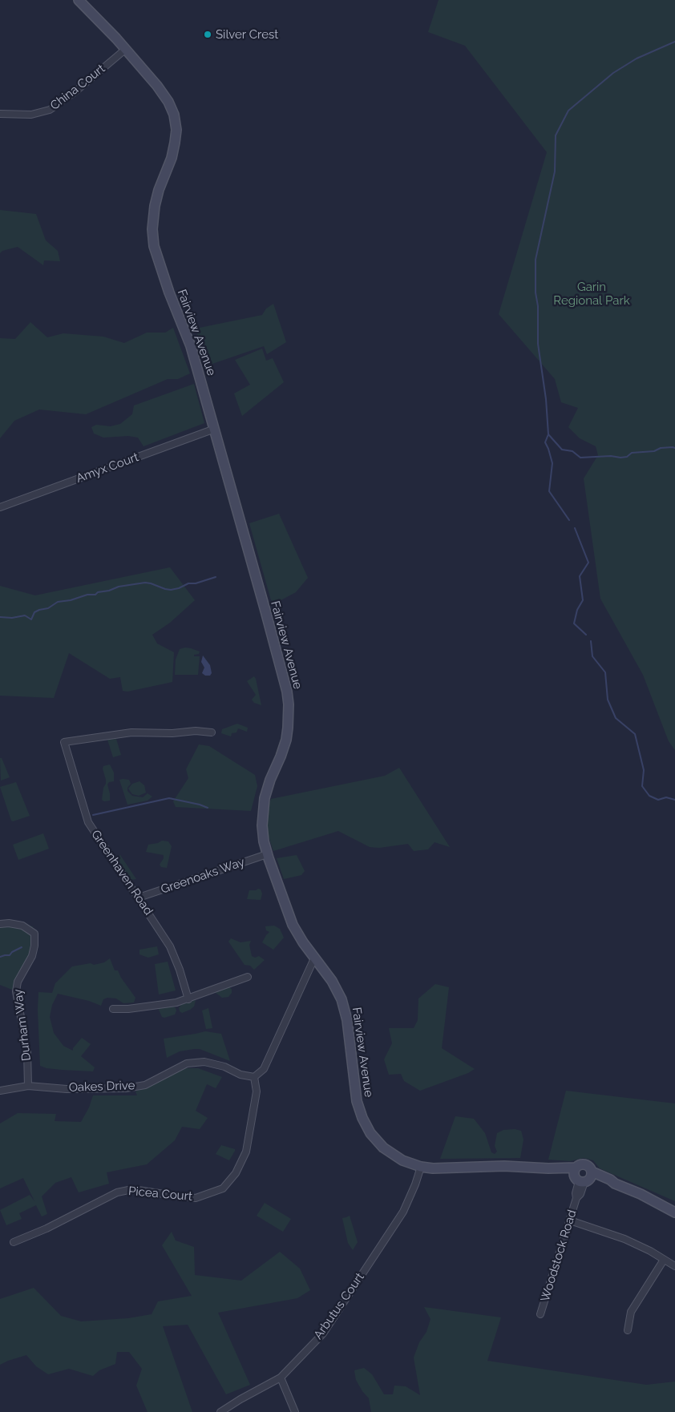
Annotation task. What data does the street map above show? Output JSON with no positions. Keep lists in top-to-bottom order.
{
  "streets": {
    "main road": ["Fairview Avenue"],
    "street": [
      "China Court",
      "Amyx Court",
      "Greenhaven Road",
      "Greenoaks Way",
      "Durham Way",
      "Oakes Drive",
      "Picea Court",
      "Woodstock Road",
      "Arbutus Court"
    ]
  },
  "crossings": [
    ["China Court", "Fairview Avenue"],
    ["Fairview Avenue", "Amyx Court"],
    ["Fairview Avenue", "Greenoaks Way"],
    ["Fairview Avenue", "Woodstock Road"],
    ["Fairview Avenue", "Arbutus Court"],
    ["Greenhaven Road", "Greenoaks Way"],
    ["Durham Way", "Oakes Drive"],
    ["Oakes Drive", "Picea Court"]
  ],
  "parks": ["Garin Regional Park"],
  "places": ["Silver Crest"]
}
